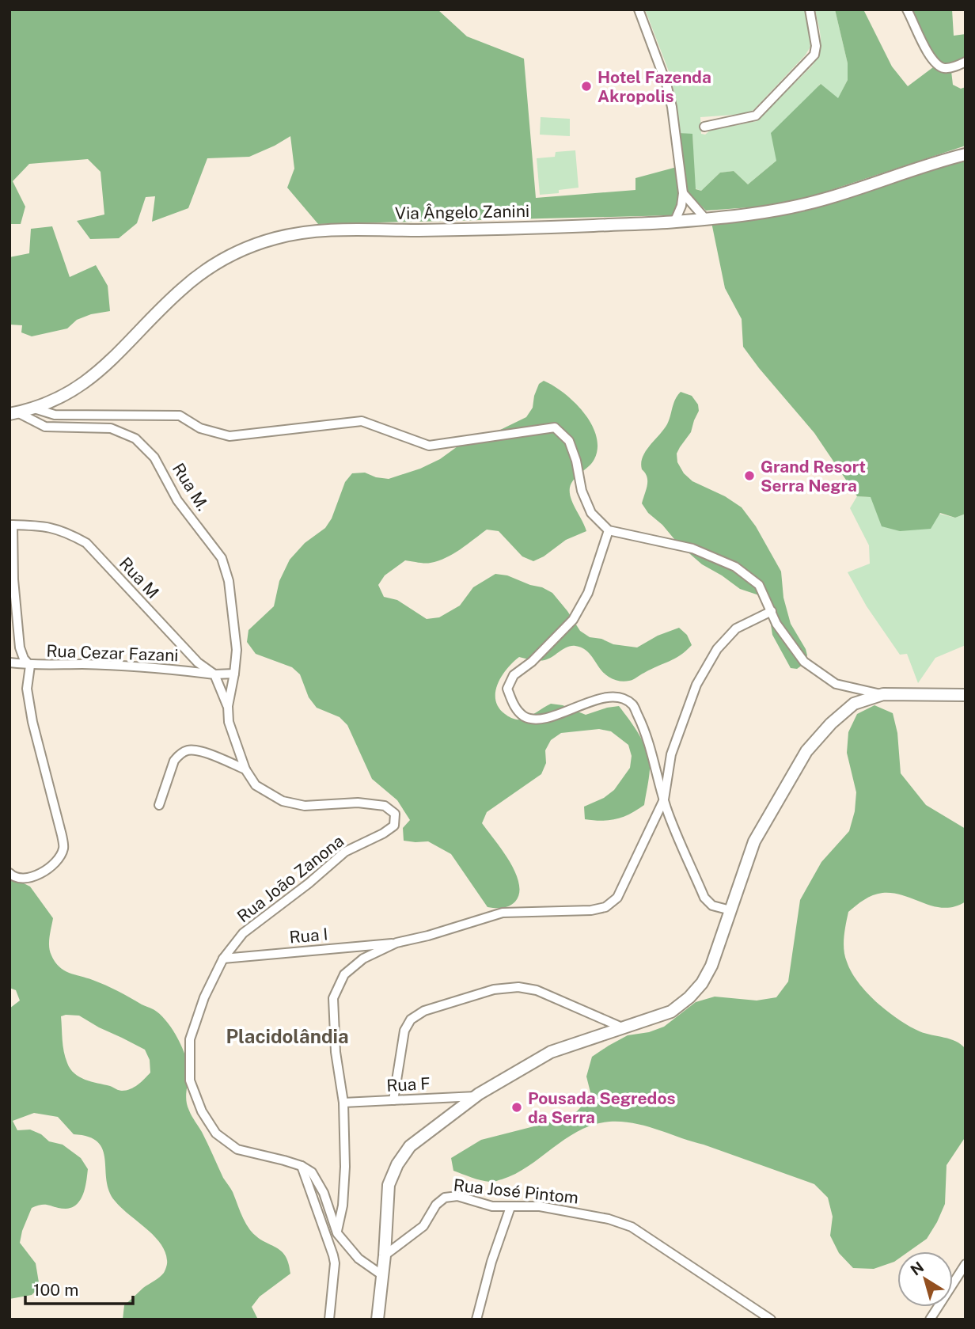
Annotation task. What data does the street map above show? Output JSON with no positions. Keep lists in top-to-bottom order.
{
  "streets": {
    "street": [
      "Via Ângelo Zanini",
      "Rua M.",
      "Rua M",
      "Rua Cezar Fazani",
      "Rua João Zanona",
      "Rua I",
      "Rua F",
      "Rua José Pintom"
    ]
  },
  "crossings": [
    ["Via Ângelo Zanini", "Rua M."],
    ["Rua M.", "Rua João Zanona"],
    ["Rua M", "Rua Cezar Fazani"],
    ["Rua João Zanona", "Rua I"]
  ],
  "districts": ["Placidolândia"],
  "places": ["Hotel Fazenda Akropolis", "Grand Resort Serra Negra", "Pousada Segredos da Serra"],
  "scale_bar": "100 m",
  "north": "top left"
}
